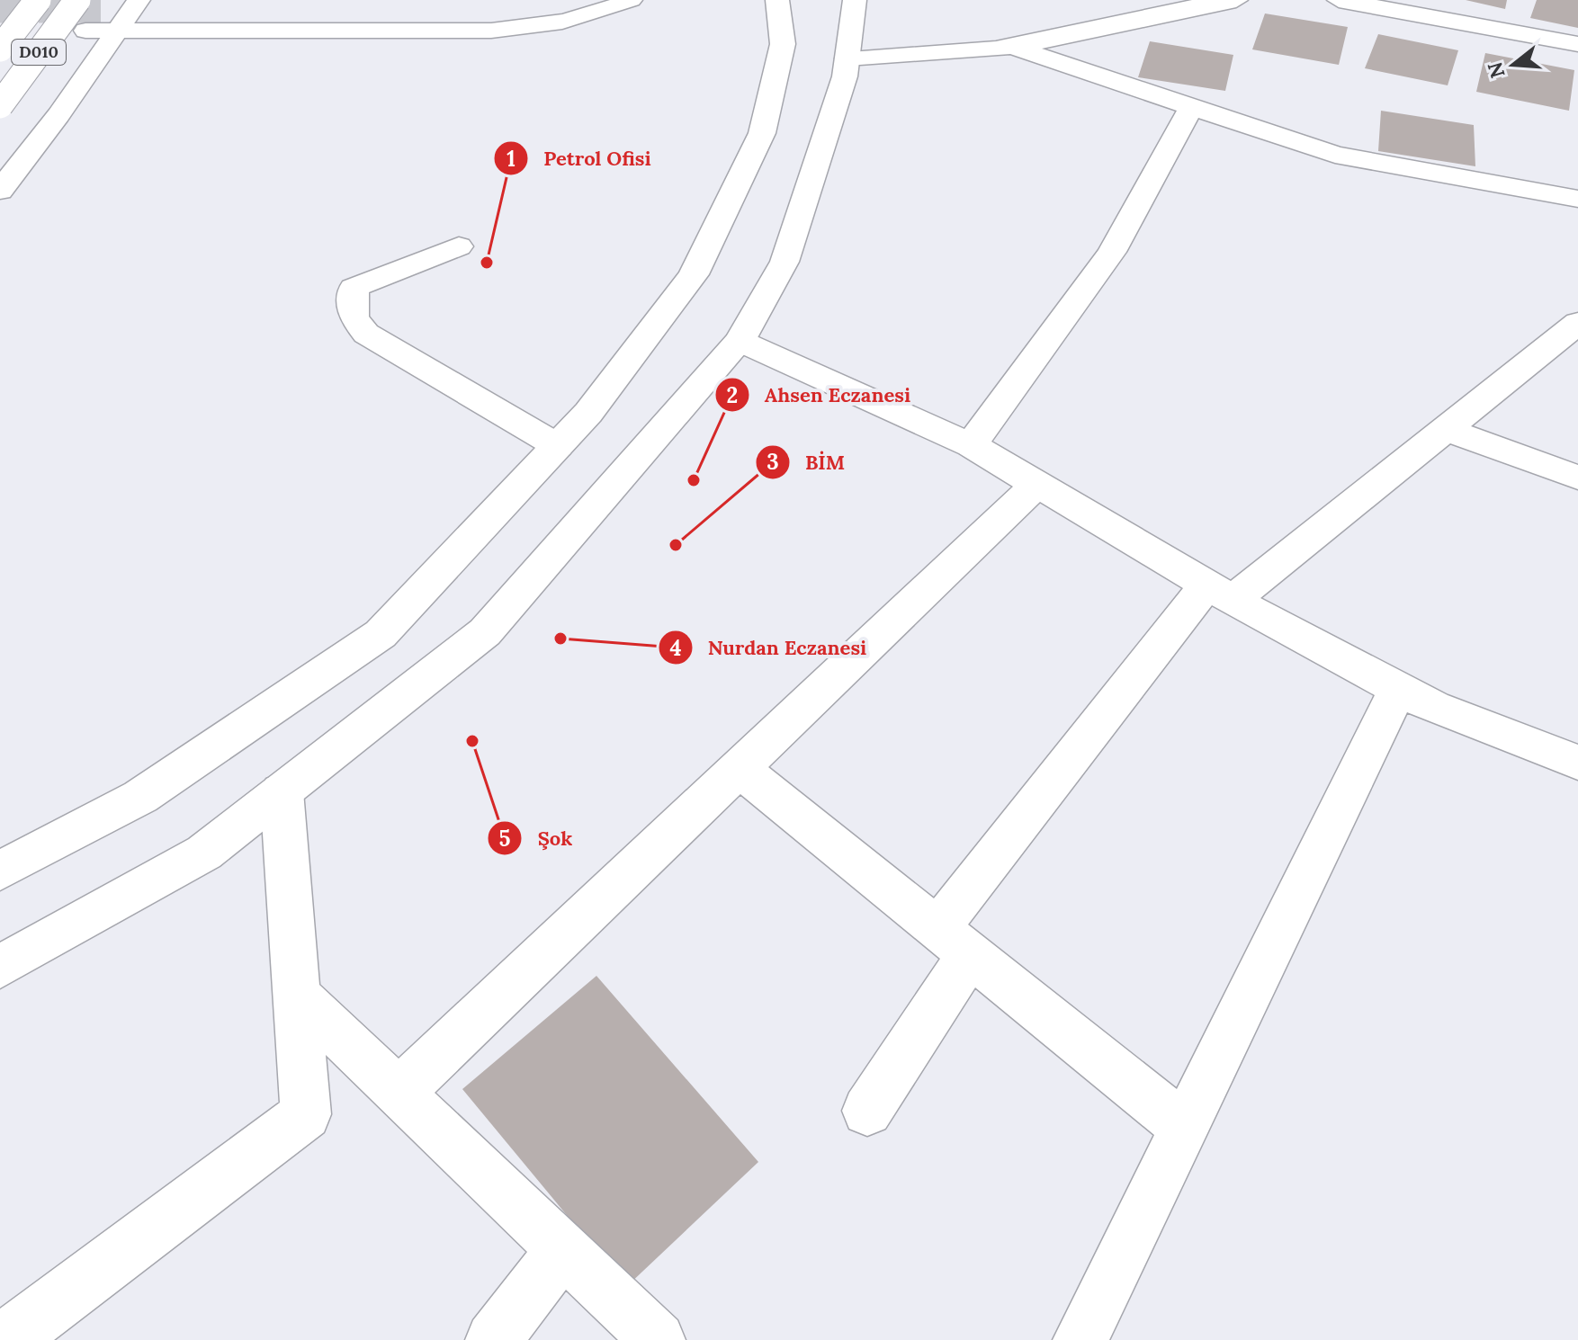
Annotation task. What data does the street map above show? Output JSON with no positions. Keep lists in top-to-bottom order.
{
  "streets": {
    "main road": ["D010"]
  },
  "places": [
    "Petrol Ofisi",
    "Ahsen Eczanesi",
    "BİM",
    "Nurdan Eczanesi",
    "Şok"
  ],
  "north": "left"
}
